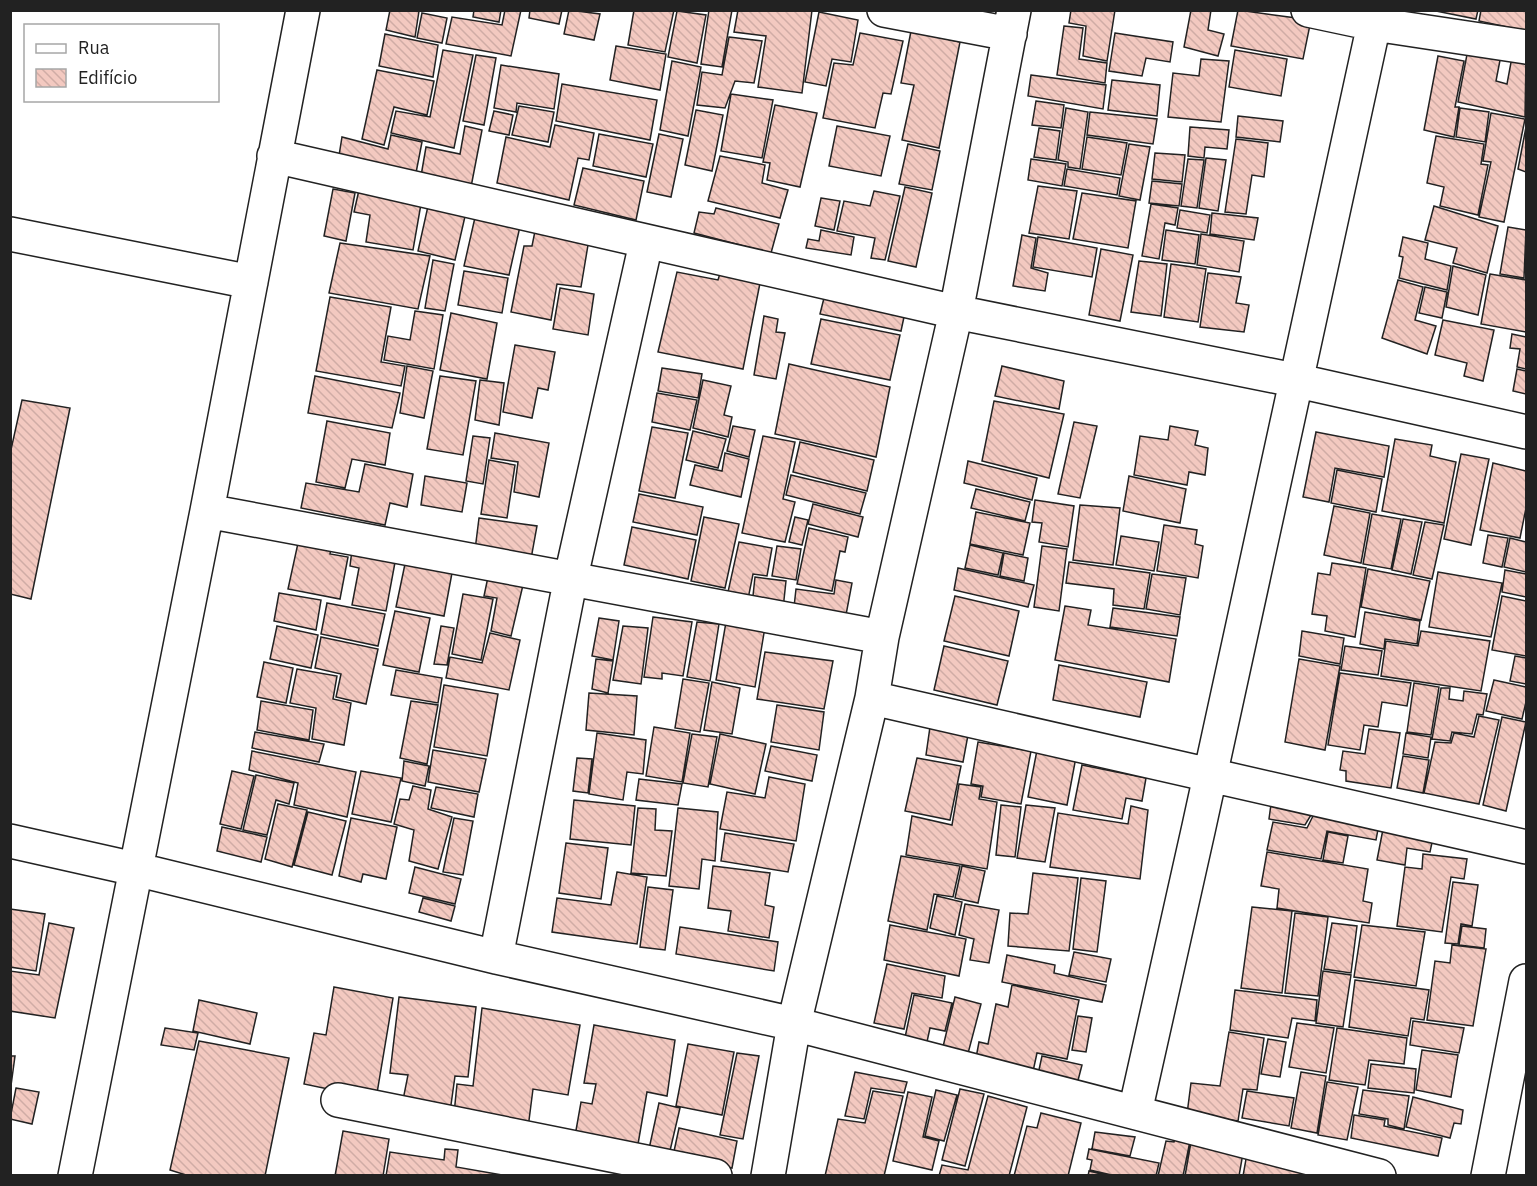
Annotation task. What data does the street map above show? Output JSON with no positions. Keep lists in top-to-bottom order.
{
  "legend": ["Rua", "Edifício"]
}
